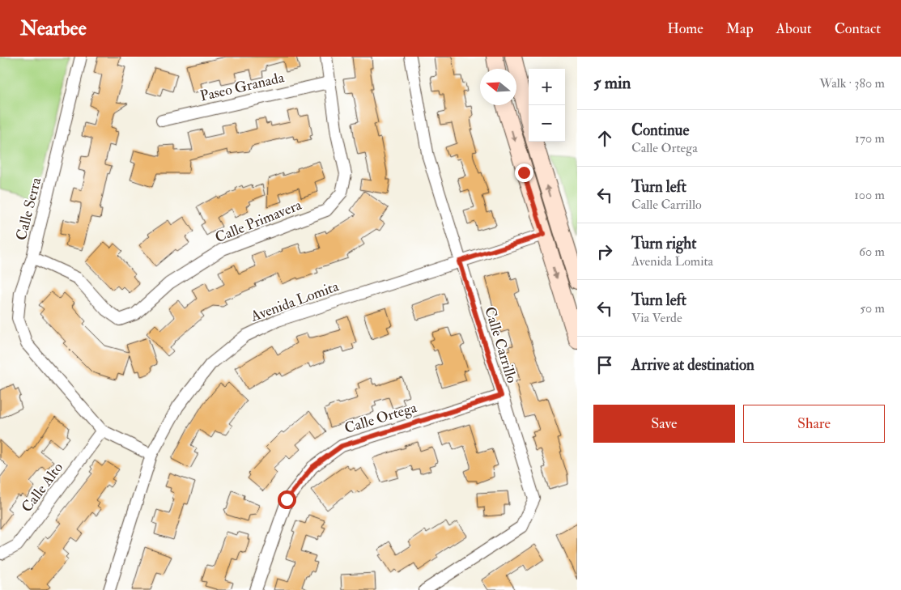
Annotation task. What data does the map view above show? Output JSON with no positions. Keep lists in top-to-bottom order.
{
  "streets": {
    "street": [
      "Paseo Granada",
      "Calle Serra",
      "Calle Primavera",
      "Avenida Lomita",
      "Calle Carrillo",
      "Calle Ortega",
      "Calle Alto"
    ]
  },
  "crossings": [
    ["Paseo Granada", "Calle Primavera"],
    ["Calle Serra", "Calle Primavera"],
    ["Calle Serra", "Avenida Lomita"],
    ["Calle Serra", "Calle Alto"],
    ["Avenida Lomita", "Calle Carrillo"],
    ["Calle Carrillo", "Calle Ortega"]
  ],
  "north": "left",
  "page": {
    "header": "Nearbee",
    "nav": [
      "Home",
      "Map",
      "About",
      "Contact"
    ],
    "heading": ["5 min", "Walk · 380 m"],
    "map_buttons": ["+", "−"],
    "list": [
      ["Continue", "Calle Ortega", "170 m"],
      ["Turn left", "Calle Carrillo", "100 m"],
      ["Turn right", "Avenida Lomita", "60 m"],
      ["Turn left", "Via Verde", "50 m"],
      "Arrive at destination"
    ],
    "buttons": ["Save", "Share"]
  }
}
